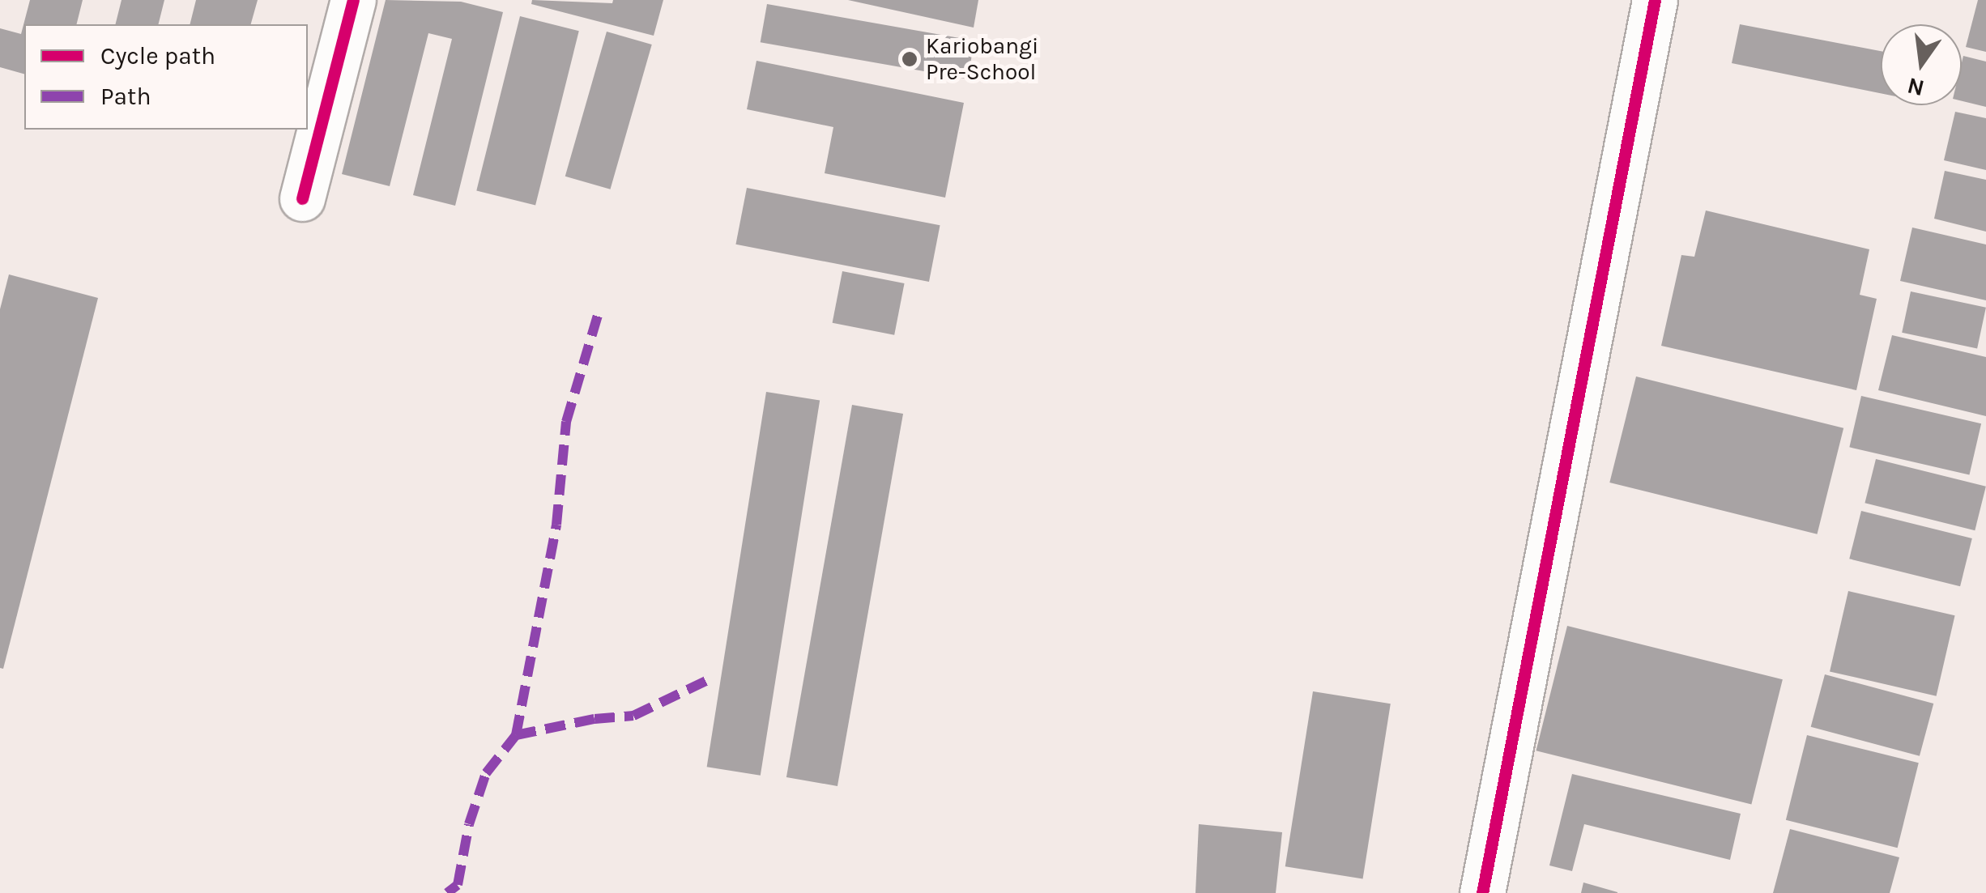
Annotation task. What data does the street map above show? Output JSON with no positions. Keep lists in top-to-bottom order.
{
  "places": ["Kariobangi Pre-School"],
  "legend": ["Cycle path", "Path"],
  "north": "bottom"
}
